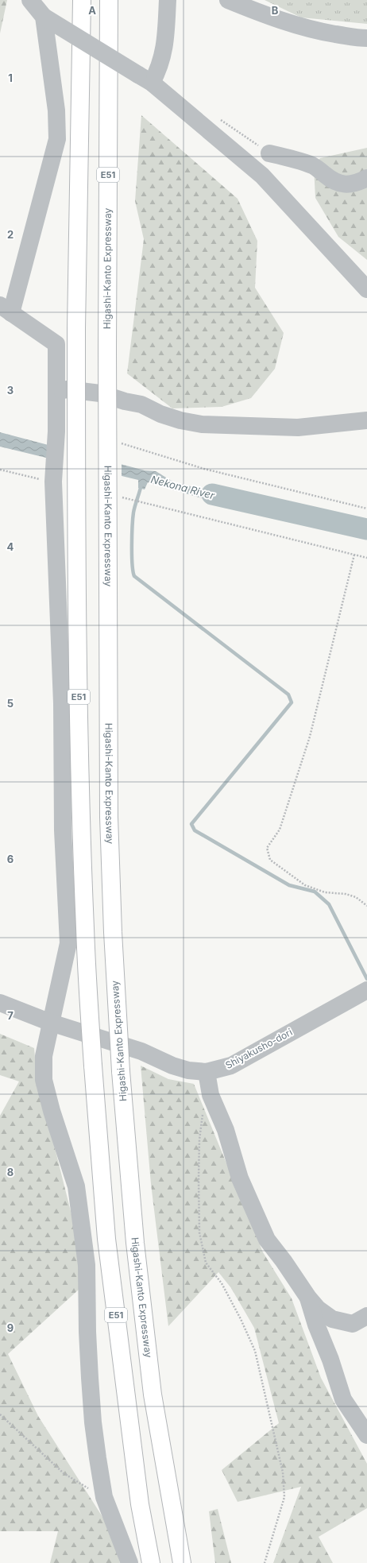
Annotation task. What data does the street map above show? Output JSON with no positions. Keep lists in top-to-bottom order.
{
  "streets": {
    "highway": ["E51", "Higashi-Kanto Expressway"],
    "street": ["Shiyakusho-dori"]
  },
  "water": ["Nekona River"],
  "grid": {
    "columns": ["A", "B"],
    "rows": [
      "1",
      "2",
      "3",
      "4",
      "5",
      "6",
      "7",
      "8",
      "9"
    ]
  }
}
